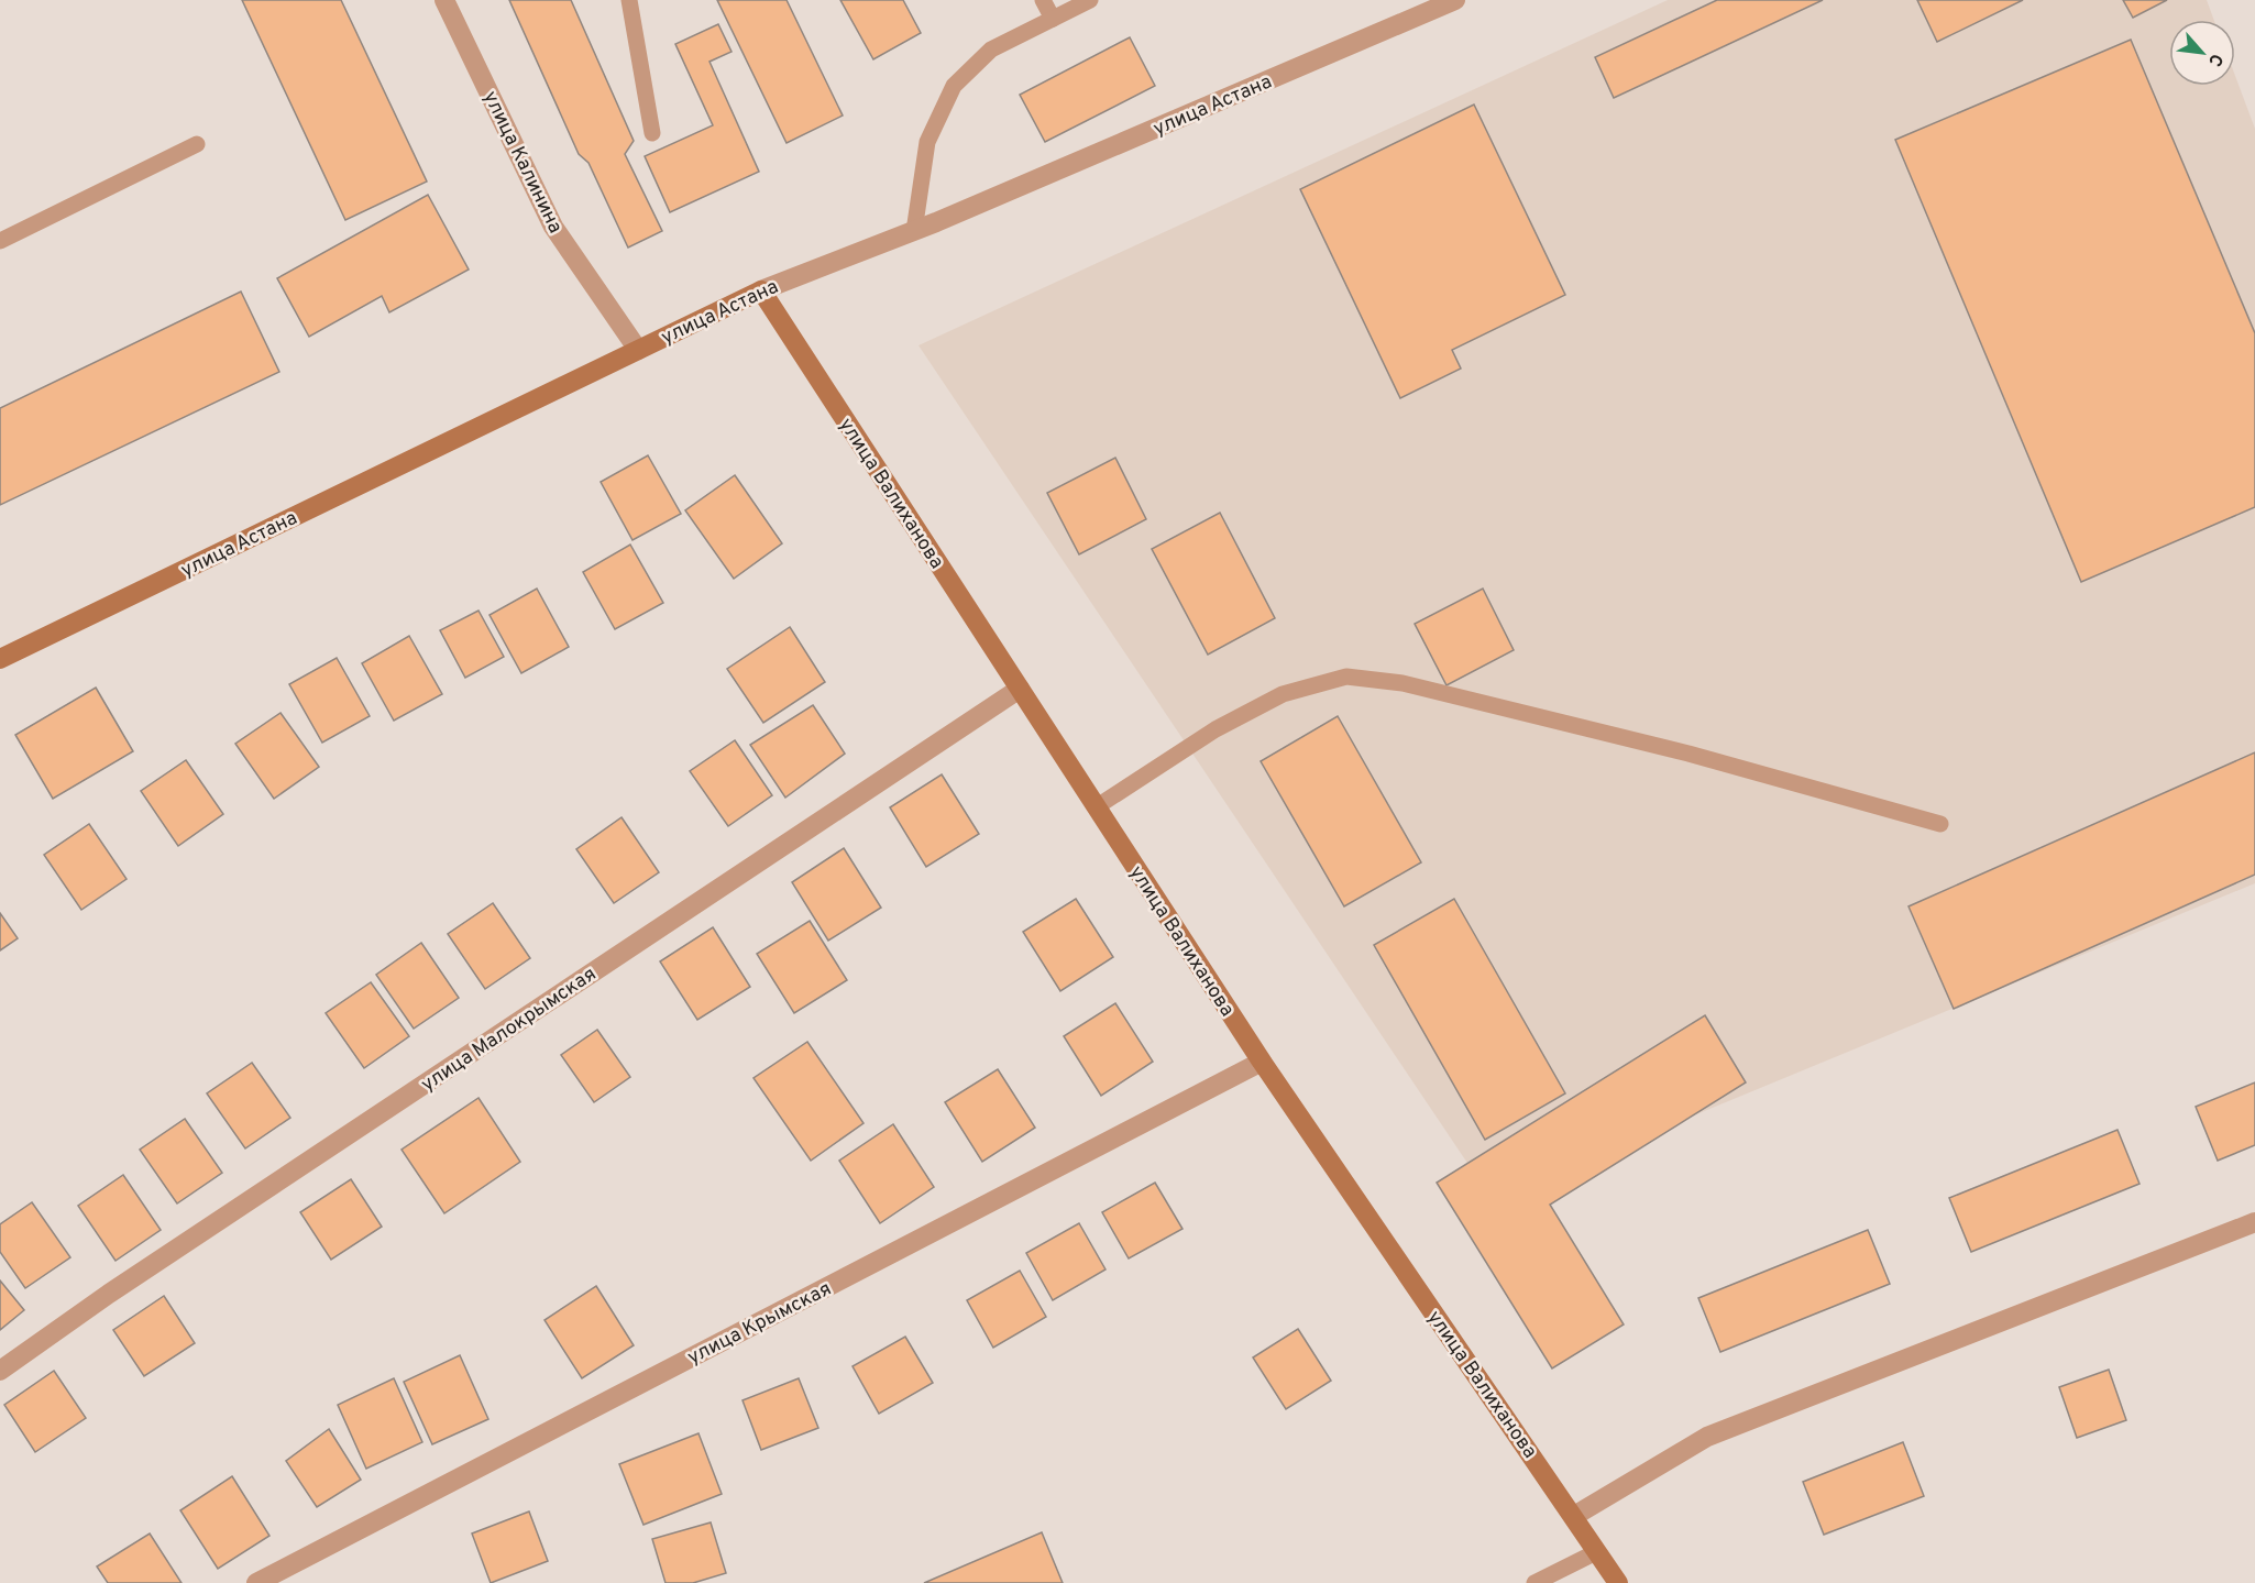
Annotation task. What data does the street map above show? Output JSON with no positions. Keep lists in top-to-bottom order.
{
  "streets": {
    "main road": ["улица Астана", "улица Валиханова"],
    "street": ["улица Калинина", "улица Малокрымская", "улица Крымская"]
  },
  "crossings": [
    ["улица Астана", "улица Калинина"],
    ["улица Астана", "улица Валиханова"],
    ["улица Валиханова", "улица Малокрымская"],
    ["улица Валиханова", "улица Крымская"]
  ],
  "north": "bottom right"
}
